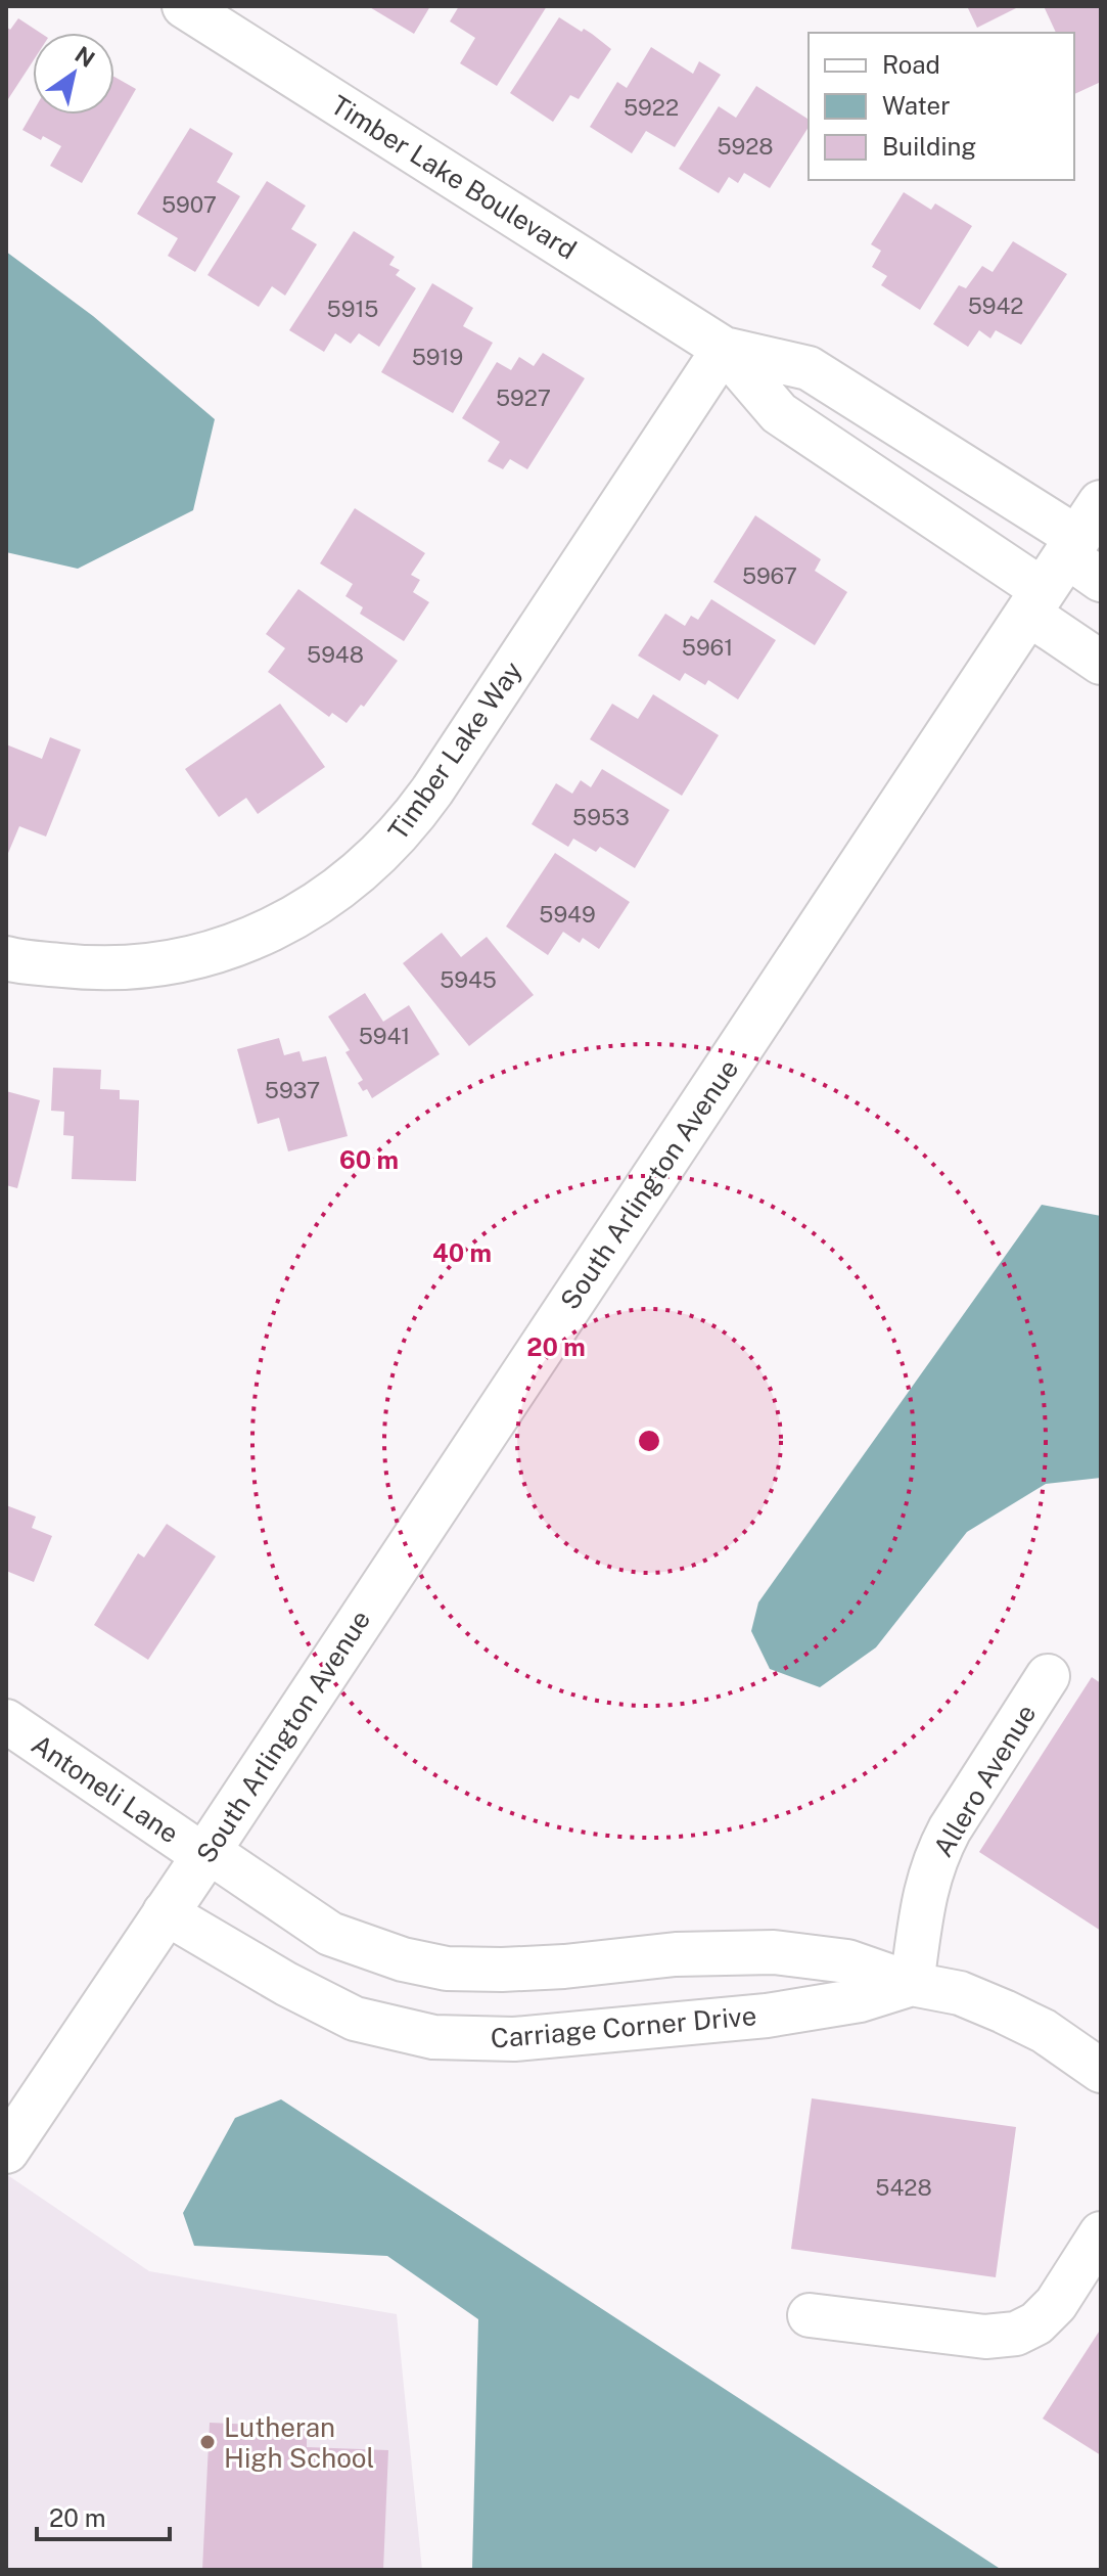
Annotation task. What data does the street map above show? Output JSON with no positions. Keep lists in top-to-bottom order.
{
  "streets": {
    "main road": ["South Arlington Avenue"],
    "street": [
      "Timber Lake Boulevard",
      "Timber Lake Way",
      "Allero Avenue",
      "Antoneli Lane",
      "Carriage Corner Drive"
    ]
  },
  "crossings": [
    ["Timber Lake Boulevard", "Timber Lake Way"],
    ["Timber Lake Boulevard", "South Arlington Avenue"],
    ["South Arlington Avenue", "Antoneli Lane"],
    ["South Arlington Avenue", "Carriage Corner Drive"],
    ["Allero Avenue", "Carriage Corner Drive"],
    ["Antoneli Lane", "Carriage Corner Drive"]
  ],
  "places": ["Lutheran High School"],
  "house_numbers": [
    "5922",
    "5928",
    "5907",
    "5942",
    "5915",
    "5919",
    "5927",
    "5967",
    "5961",
    "5948",
    "5953",
    "5949",
    "5945",
    "5941",
    "5937",
    "5428"
  ],
  "legend": ["Road", "Water", "Building"],
  "scale_bar": "20 m",
  "north": "top right",
  "rings": ["60 m", "40 m", "20 m"]
}
